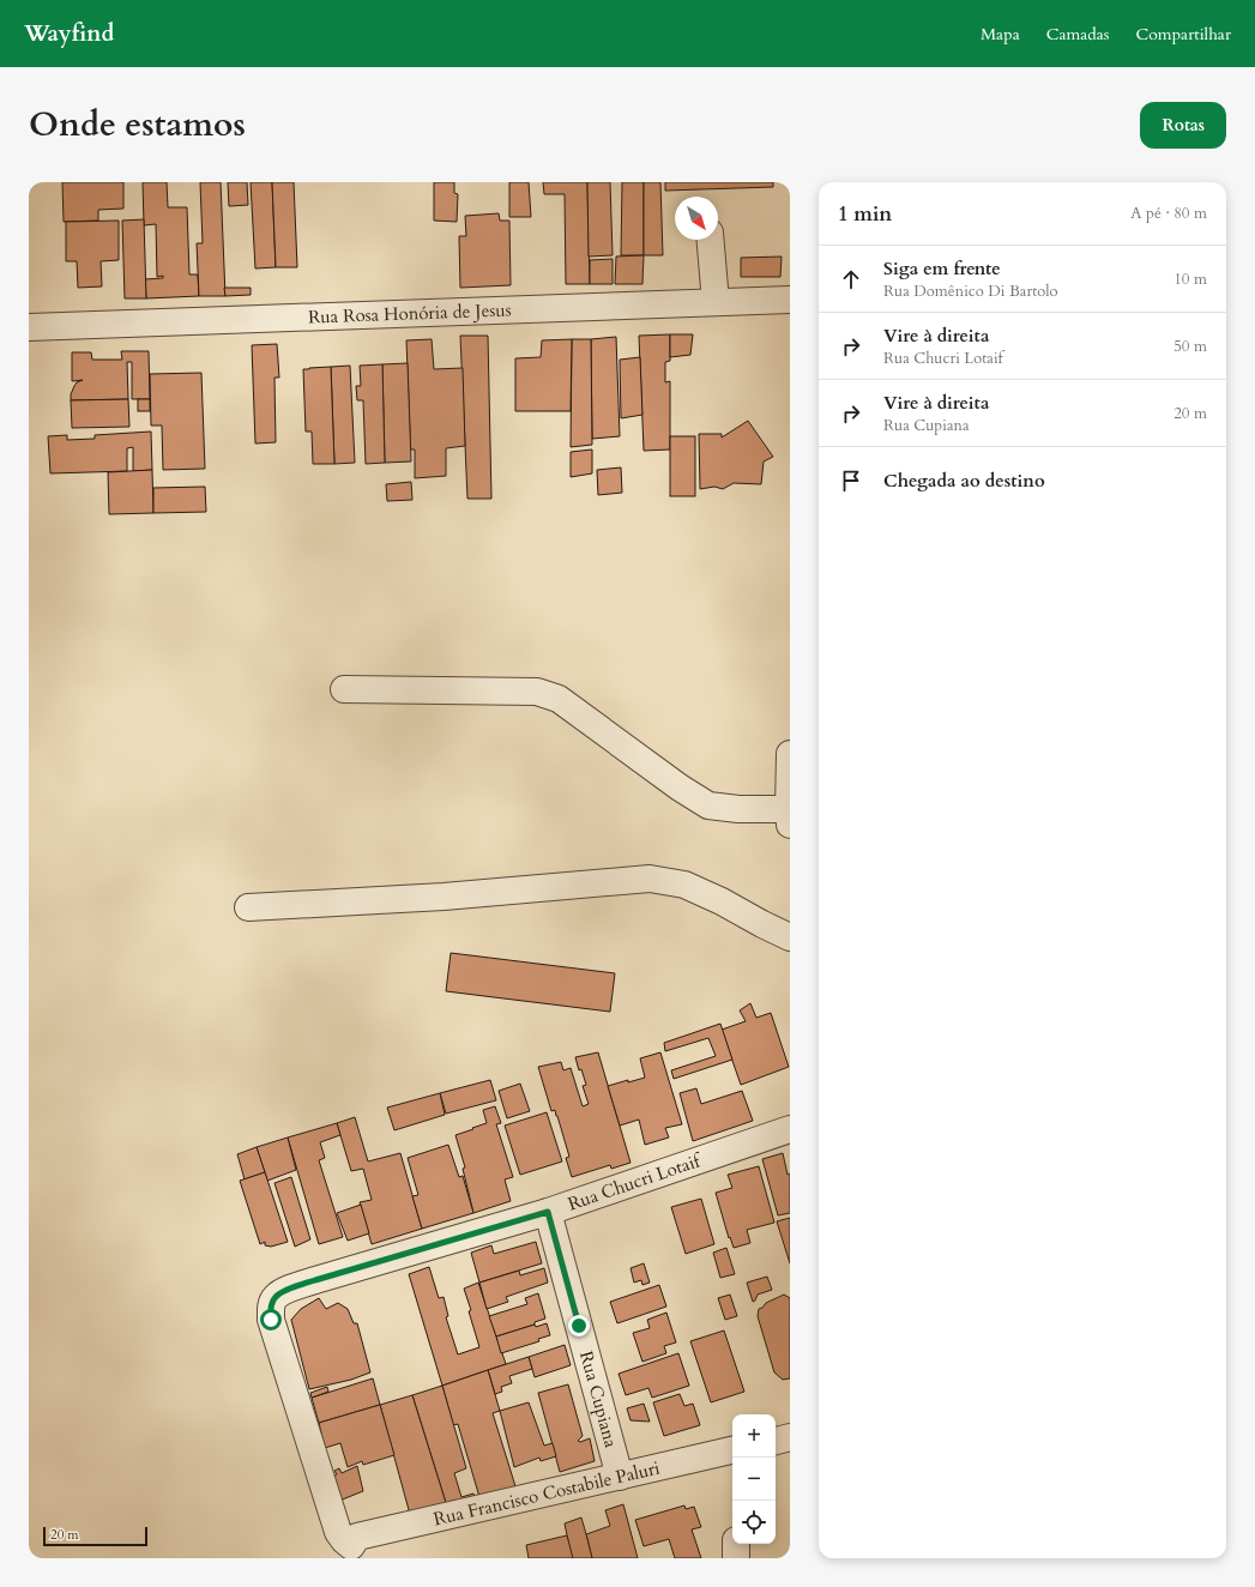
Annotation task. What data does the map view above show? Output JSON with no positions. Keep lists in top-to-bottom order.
{
  "streets": {
    "street": [
      "Rua Rosa Honória de Jesus",
      "Rua Chucri Lotaif",
      "Rua Cupiana",
      "Rua Francisco Costabile Paluri"
    ]
  },
  "crossings": [
    ["Rua Chucri Lotaif", "Rua Cupiana"],
    ["Rua Chucri Lotaif", "Rua Francisco Costabile Paluri"],
    ["Rua Cupiana", "Rua Francisco Costabile Paluri"]
  ],
  "scale_bar": "20 m",
  "north": "bottom right",
  "page": {
    "header": "Wayfind",
    "nav": ["Mapa", "Camadas", "Compartilhar"],
    "title": "Onde estamos",
    "buttons": "Rotas",
    "heading": ["1 min", "A pé · 80 m"],
    "list": [
      ["Siga em frente", "Rua Domênico Di Bartolo", "10 m"],
      ["Vire à direita", "Rua Chucri Lotaif", "50 m"],
      ["Vire à direita", "Rua Cupiana", "20 m"],
      "Chegada ao destino"
    ],
    "map_buttons": ["+", "−"],
    "scale": "20 m"
  }
}
